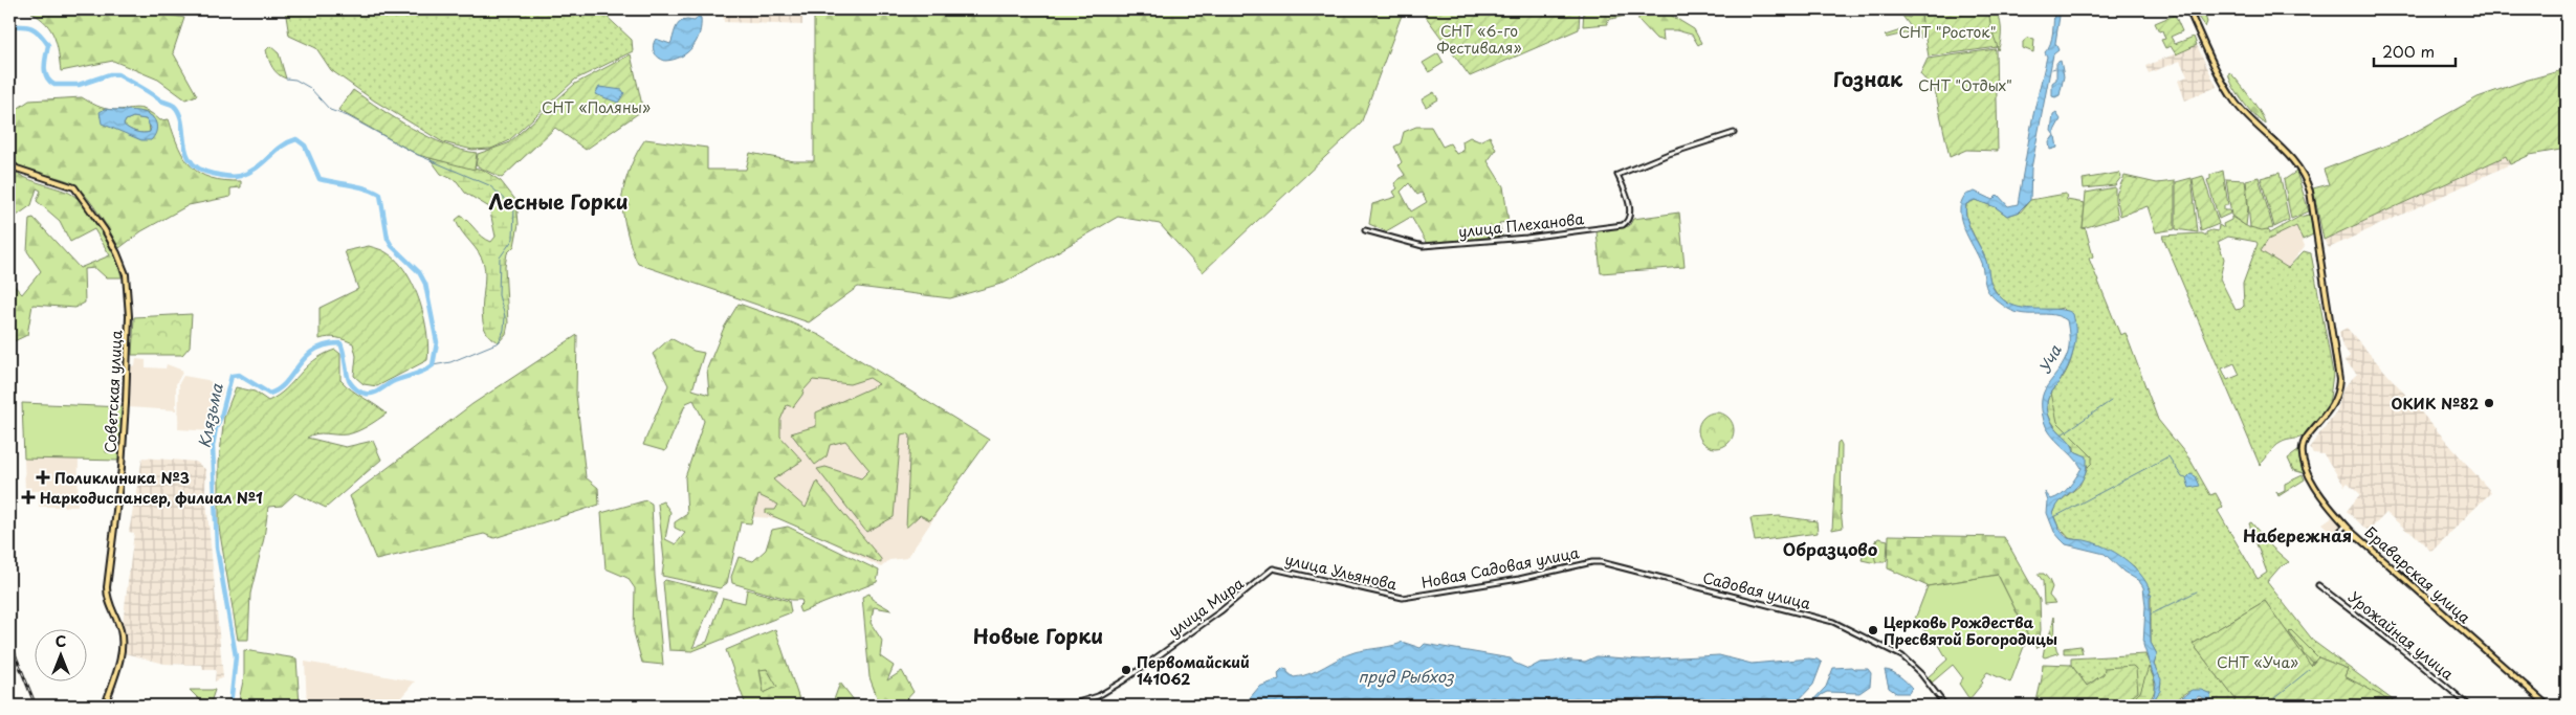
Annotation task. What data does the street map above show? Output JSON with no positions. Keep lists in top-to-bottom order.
{
  "streets": {
    "main road": ["Советская улица", "Браварская улица"],
    "street": [
      "улица Плеханова",
      "Новая Садовая улица",
      "улица Ульянова",
      "Садовая улица",
      "улица Мира",
      "Урожайная улица"
    ]
  },
  "crossings": [
    ["Новая Садовая улица", "улица Ульянова"],
    ["Новая Садовая улица", "Садовая улица"],
    ["улица Ульянова", "улица Мира"]
  ],
  "districts": [
    "Гознак",
    "Лесные Горки",
    "Набережная",
    "Образцово",
    "Новые Горки"
  ],
  "water": ["Уча", "Клязьма", "пруд Рыбхоз"],
  "parks": [
    "СНТ «6-го Фестиваля»",
    "СНТ \"Росток\"",
    "СНТ \"Отдых\"",
    "СНТ «Поляны»",
    "СНТ «Уча»"
  ],
  "places": {
    "other": ["ОКИК №82", "Церковь Рождества Пресвятой Богородицы", "Первомайский 141062"],
    "health": ["Поликлиника №3", "Наркодиспансер, филиал №1"]
  },
  "scale_bar": "200 m",
  "north": "top"
}
